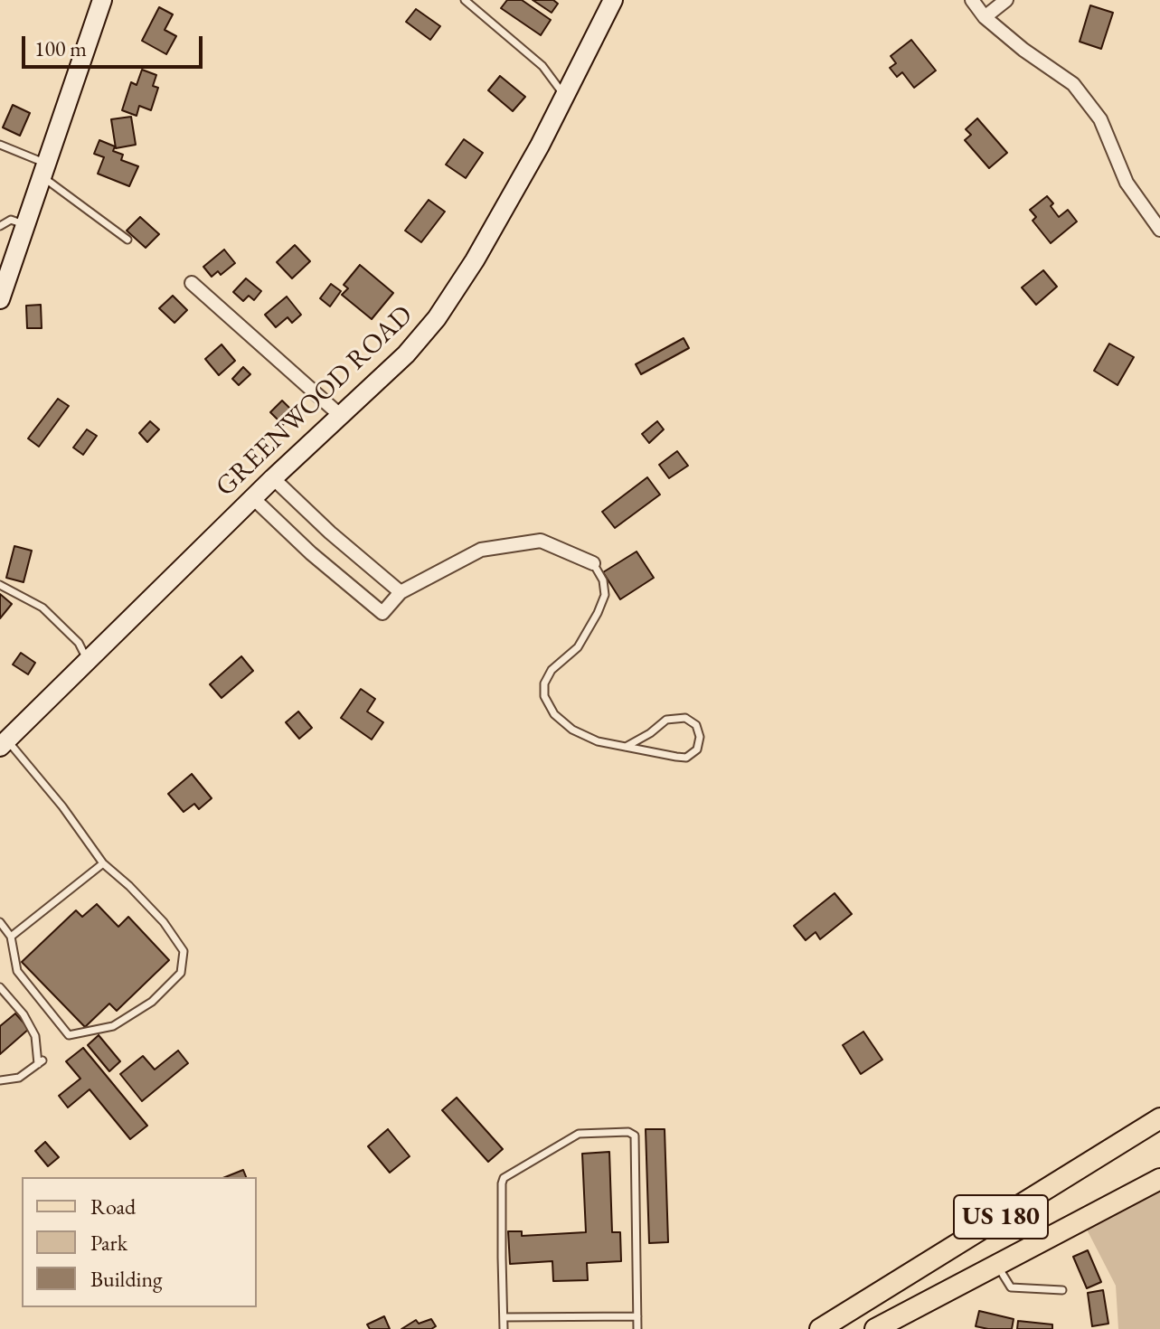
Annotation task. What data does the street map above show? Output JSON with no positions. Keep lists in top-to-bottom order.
{
  "streets": {
    "main road": ["US 180"],
    "street": ["GREENWOOD ROAD"]
  },
  "legend": ["Road", "Park", "Building"],
  "scale_bar": "100 m"
}
